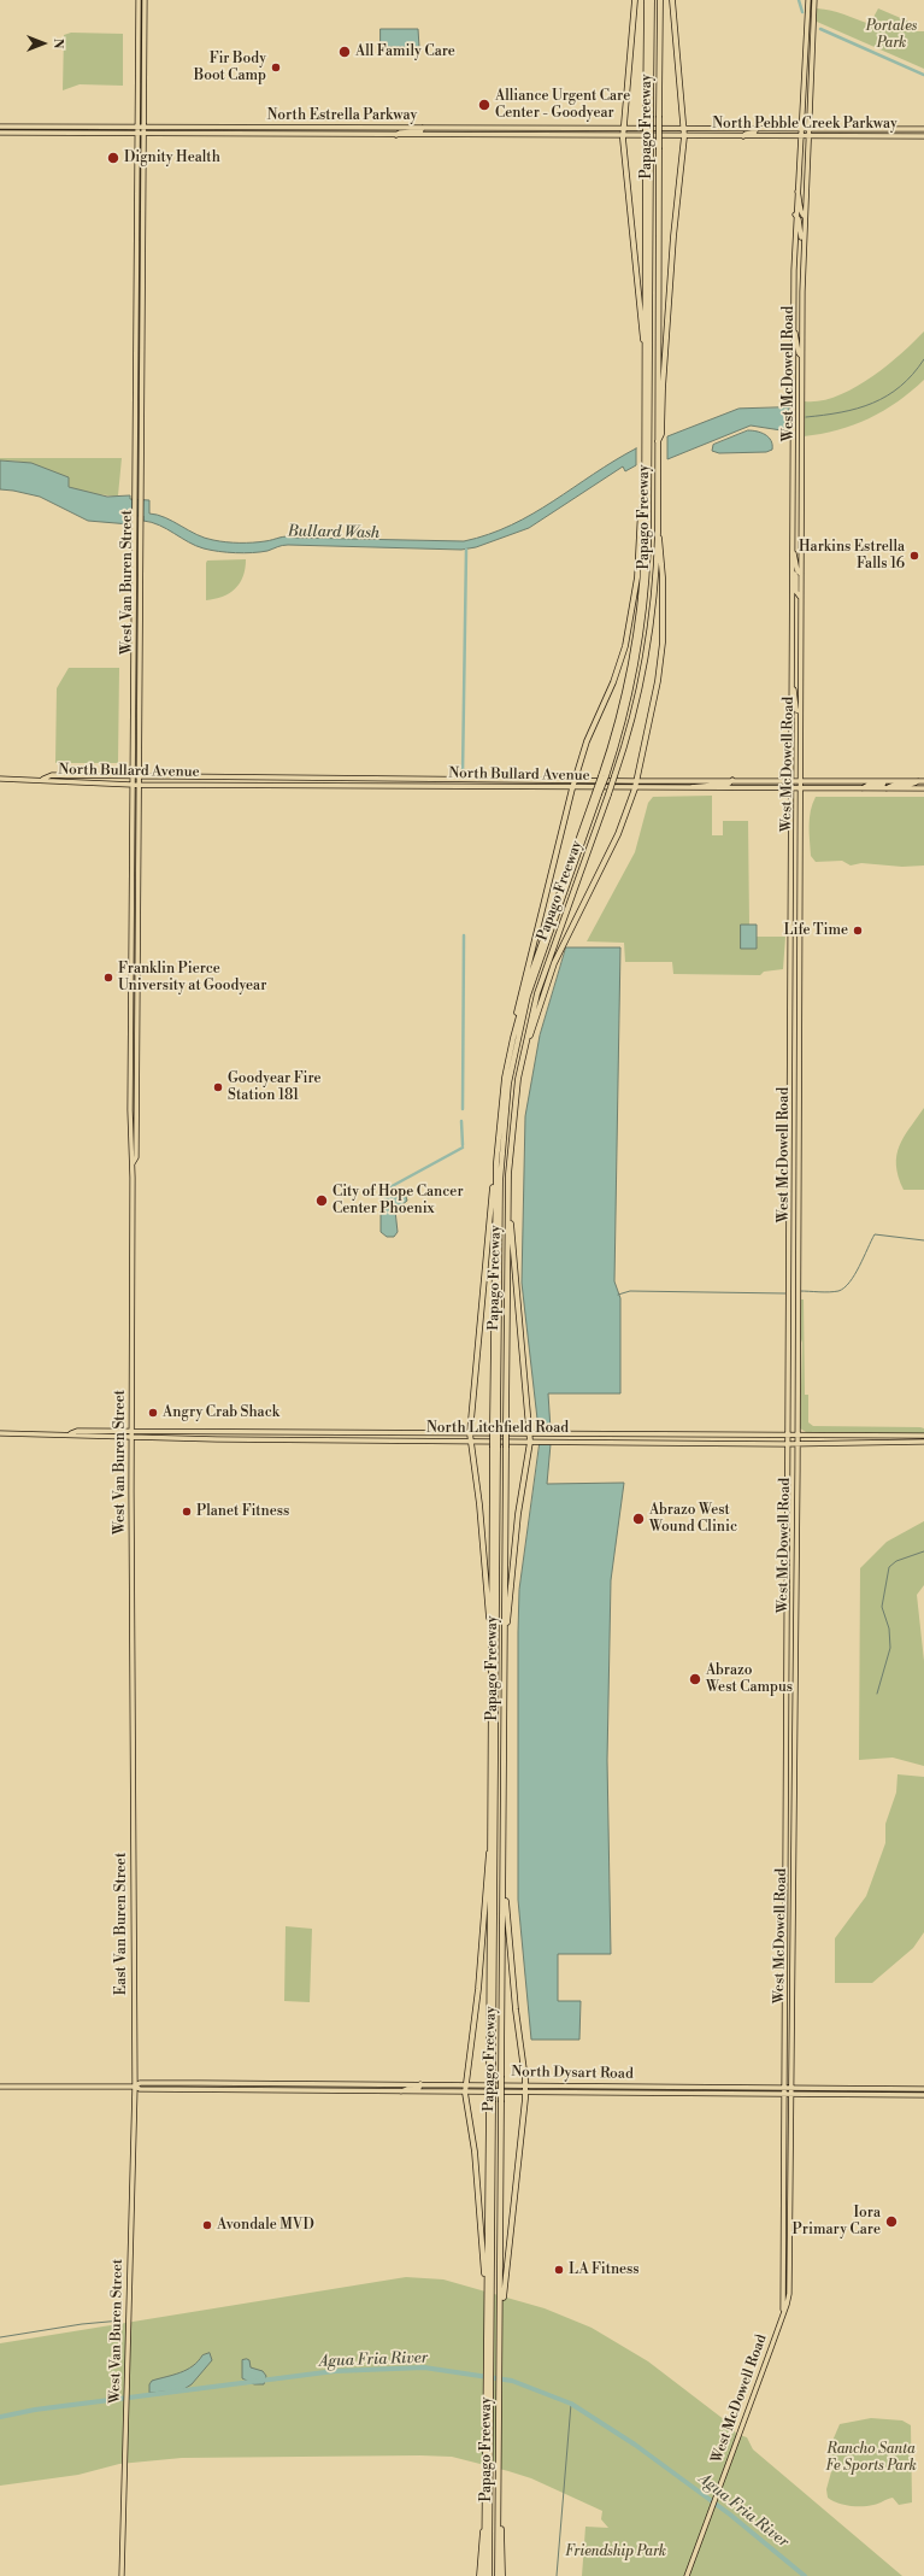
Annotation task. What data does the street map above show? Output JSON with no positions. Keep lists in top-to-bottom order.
{
  "streets": {
    "highway": ["Papago Freeway"],
    "main road": [
      "North Estrella Parkway",
      "North Pebble Creek Parkway",
      "West McDowell Road",
      "West Van Buren Street",
      "North Bullard Avenue",
      "North Litchfield Road",
      "East Van Buren Street",
      "North Dysart Road"
    ]
  },
  "crossings": [
    ["North Estrella Parkway", "North Pebble Creek Parkway"],
    ["North Estrella Parkway", "West Van Buren Street"],
    ["North Pebble Creek Parkway", "West McDowell Road"],
    ["West McDowell Road", "North Bullard Avenue"],
    ["West McDowell Road", "North Litchfield Road"],
    ["West McDowell Road", "North Dysart Road"],
    ["West Van Buren Street", "North Bullard Avenue"],
    ["West Van Buren Street", "North Litchfield Road"],
    ["West Van Buren Street", "East Van Buren Street"],
    ["West Van Buren Street", "North Dysart Road"],
    ["East Van Buren Street", "North Dysart Road"]
  ],
  "water": ["Bullard Wash", "Agua Fria River"],
  "parks": ["Portales Park", "Rancho Santa Fe Sports Park", "Friendship Park"],
  "places": [
    "All Family Care",
    "Fir Body Boot Camp",
    "Alliance Urgent Care Center - Goodyear",
    "Dignity Health",
    "Harkins Estrella Falls 16",
    "Life Time",
    "Franklin Pierce University at Goodyear",
    "Goodyear Fire Station 181",
    "City of Hope Cancer Center Phoenix",
    "Angry Crab Shack",
    "Planet Fitness",
    "Abrazo West Wound Clinic",
    "Abrazo West Campus",
    "Iora Primary Care",
    "Avondale MVD",
    "LA Fitness"
  ],
  "north": "right"
}
